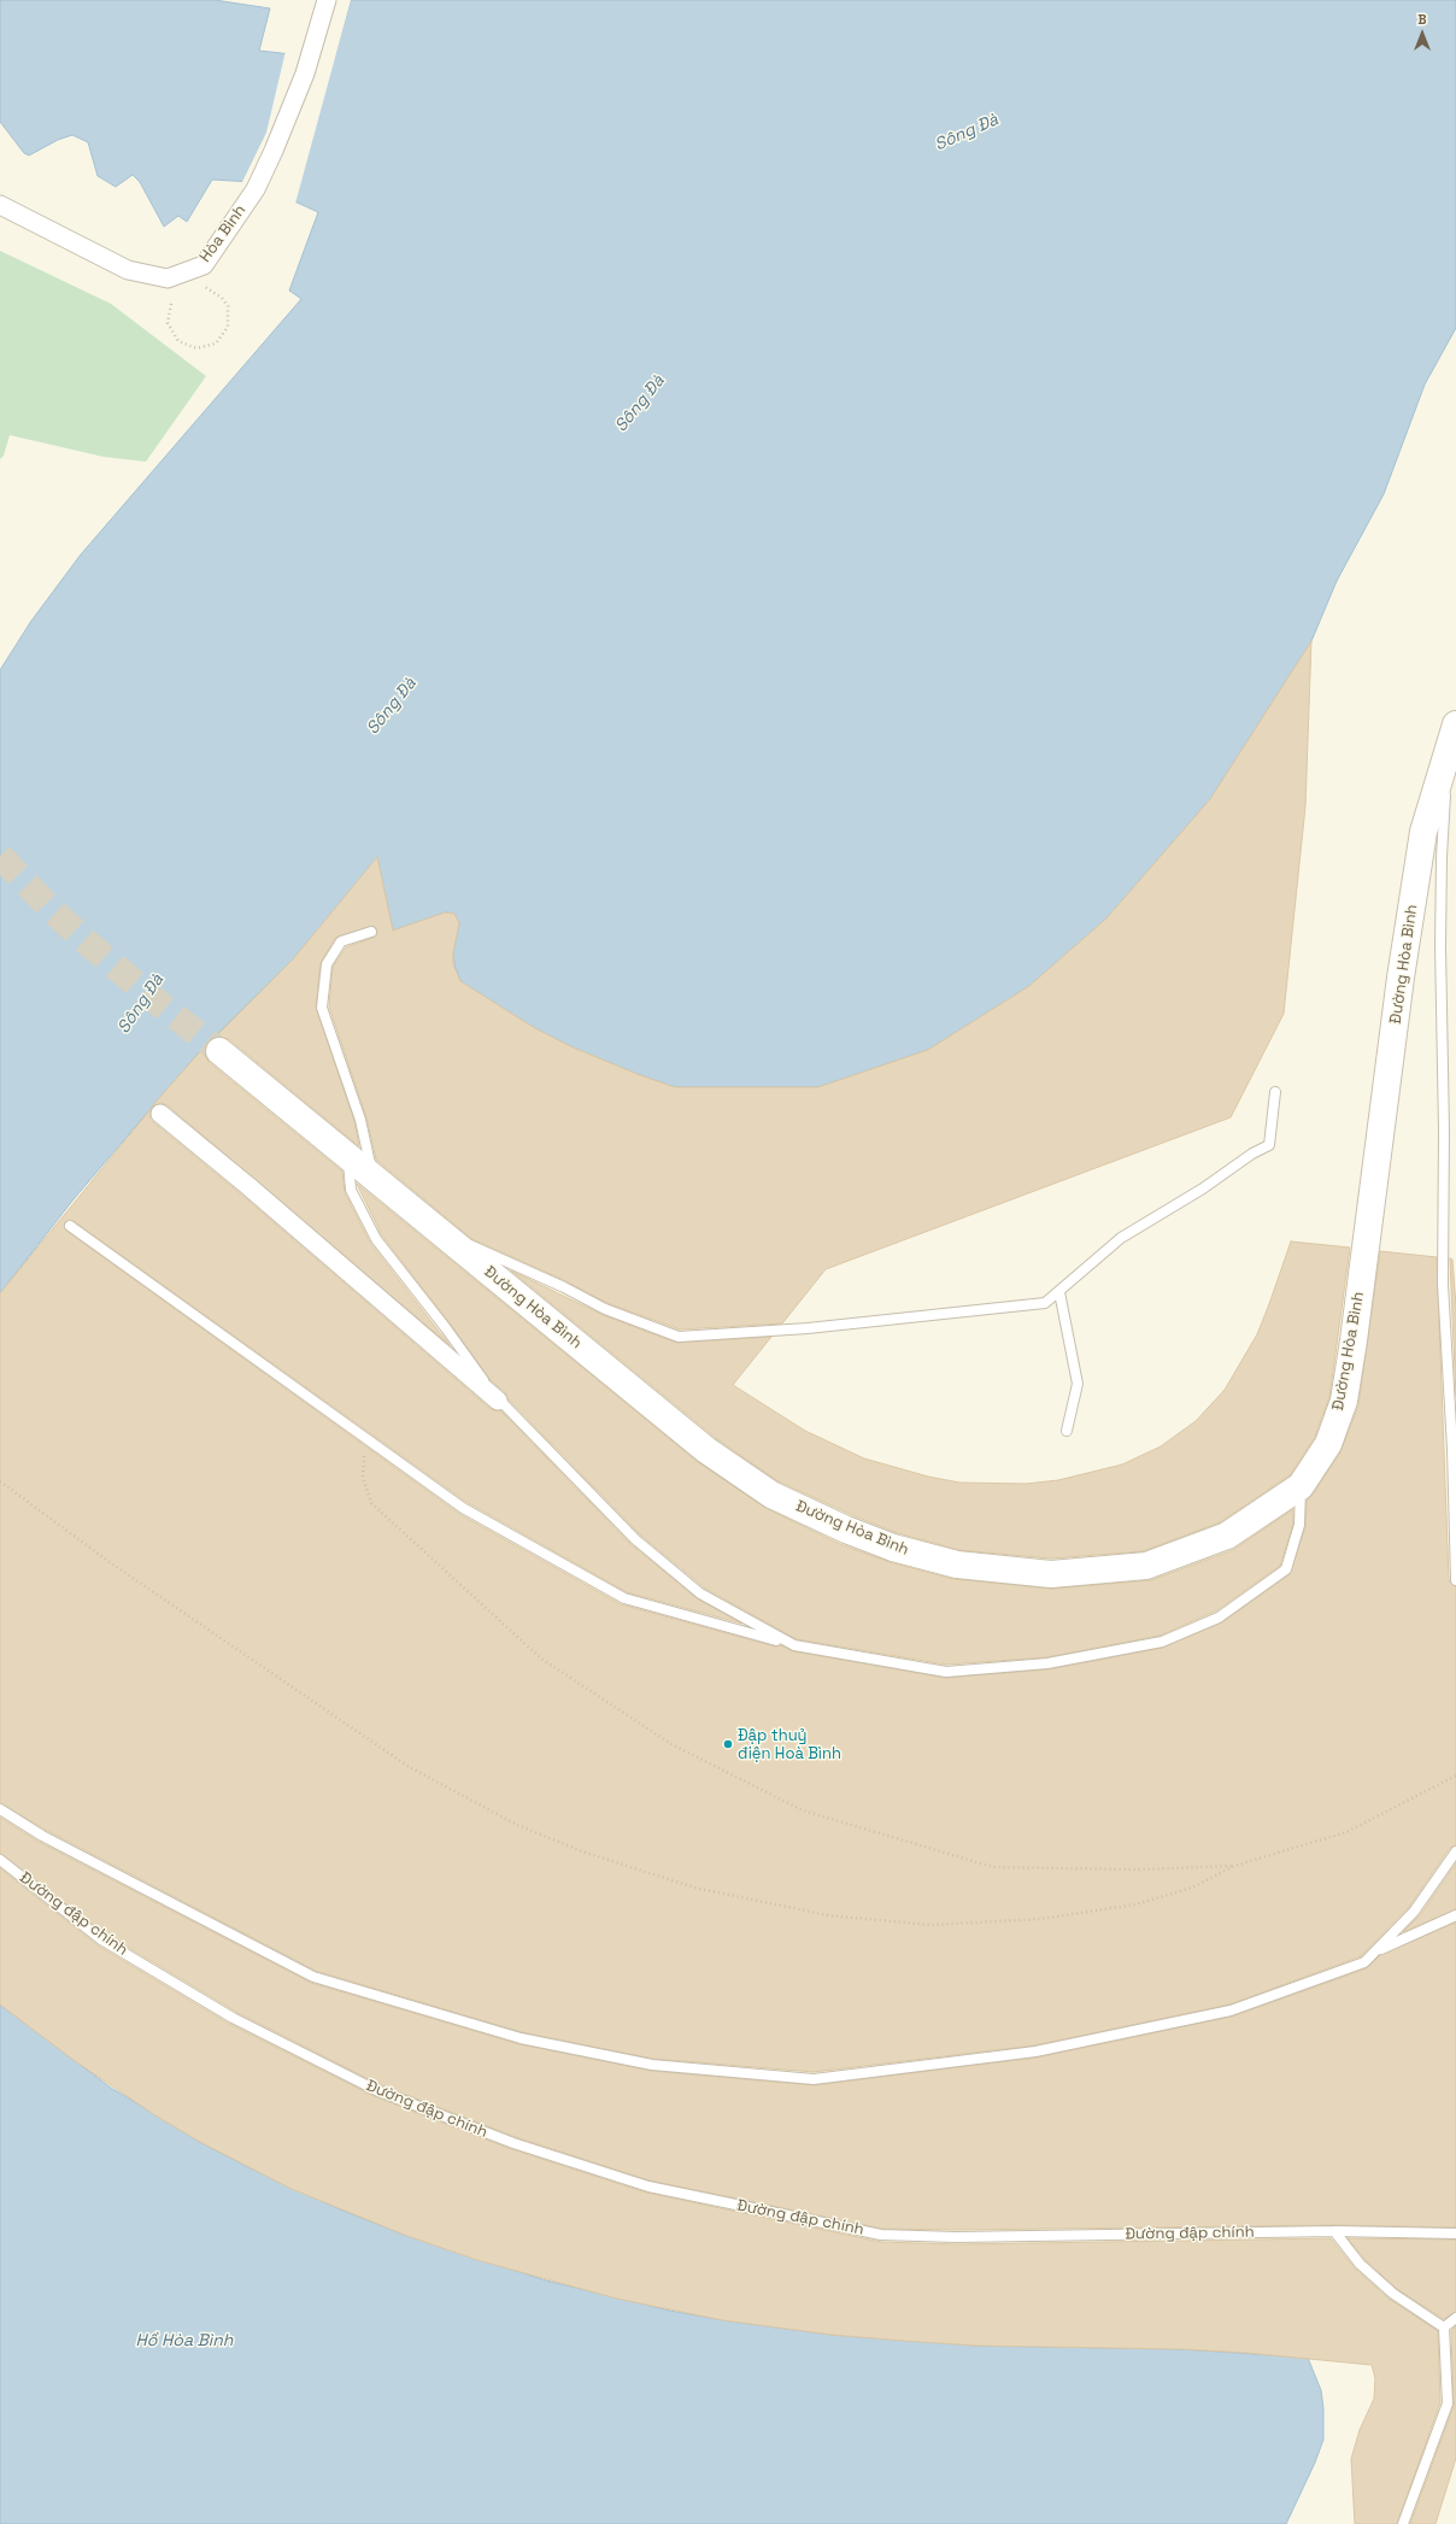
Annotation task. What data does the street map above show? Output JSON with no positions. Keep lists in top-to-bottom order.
{
  "streets": {
    "main road": ["Đường Hòa Bình"],
    "street": ["Hòa Bình"],
    "lane": ["Đường đập chính"]
  },
  "water": ["Sông Đà", "Hồ Hòa Bình"],
  "places": ["Đập thuỷ điện Hoà Bình"],
  "north": "top"
}
